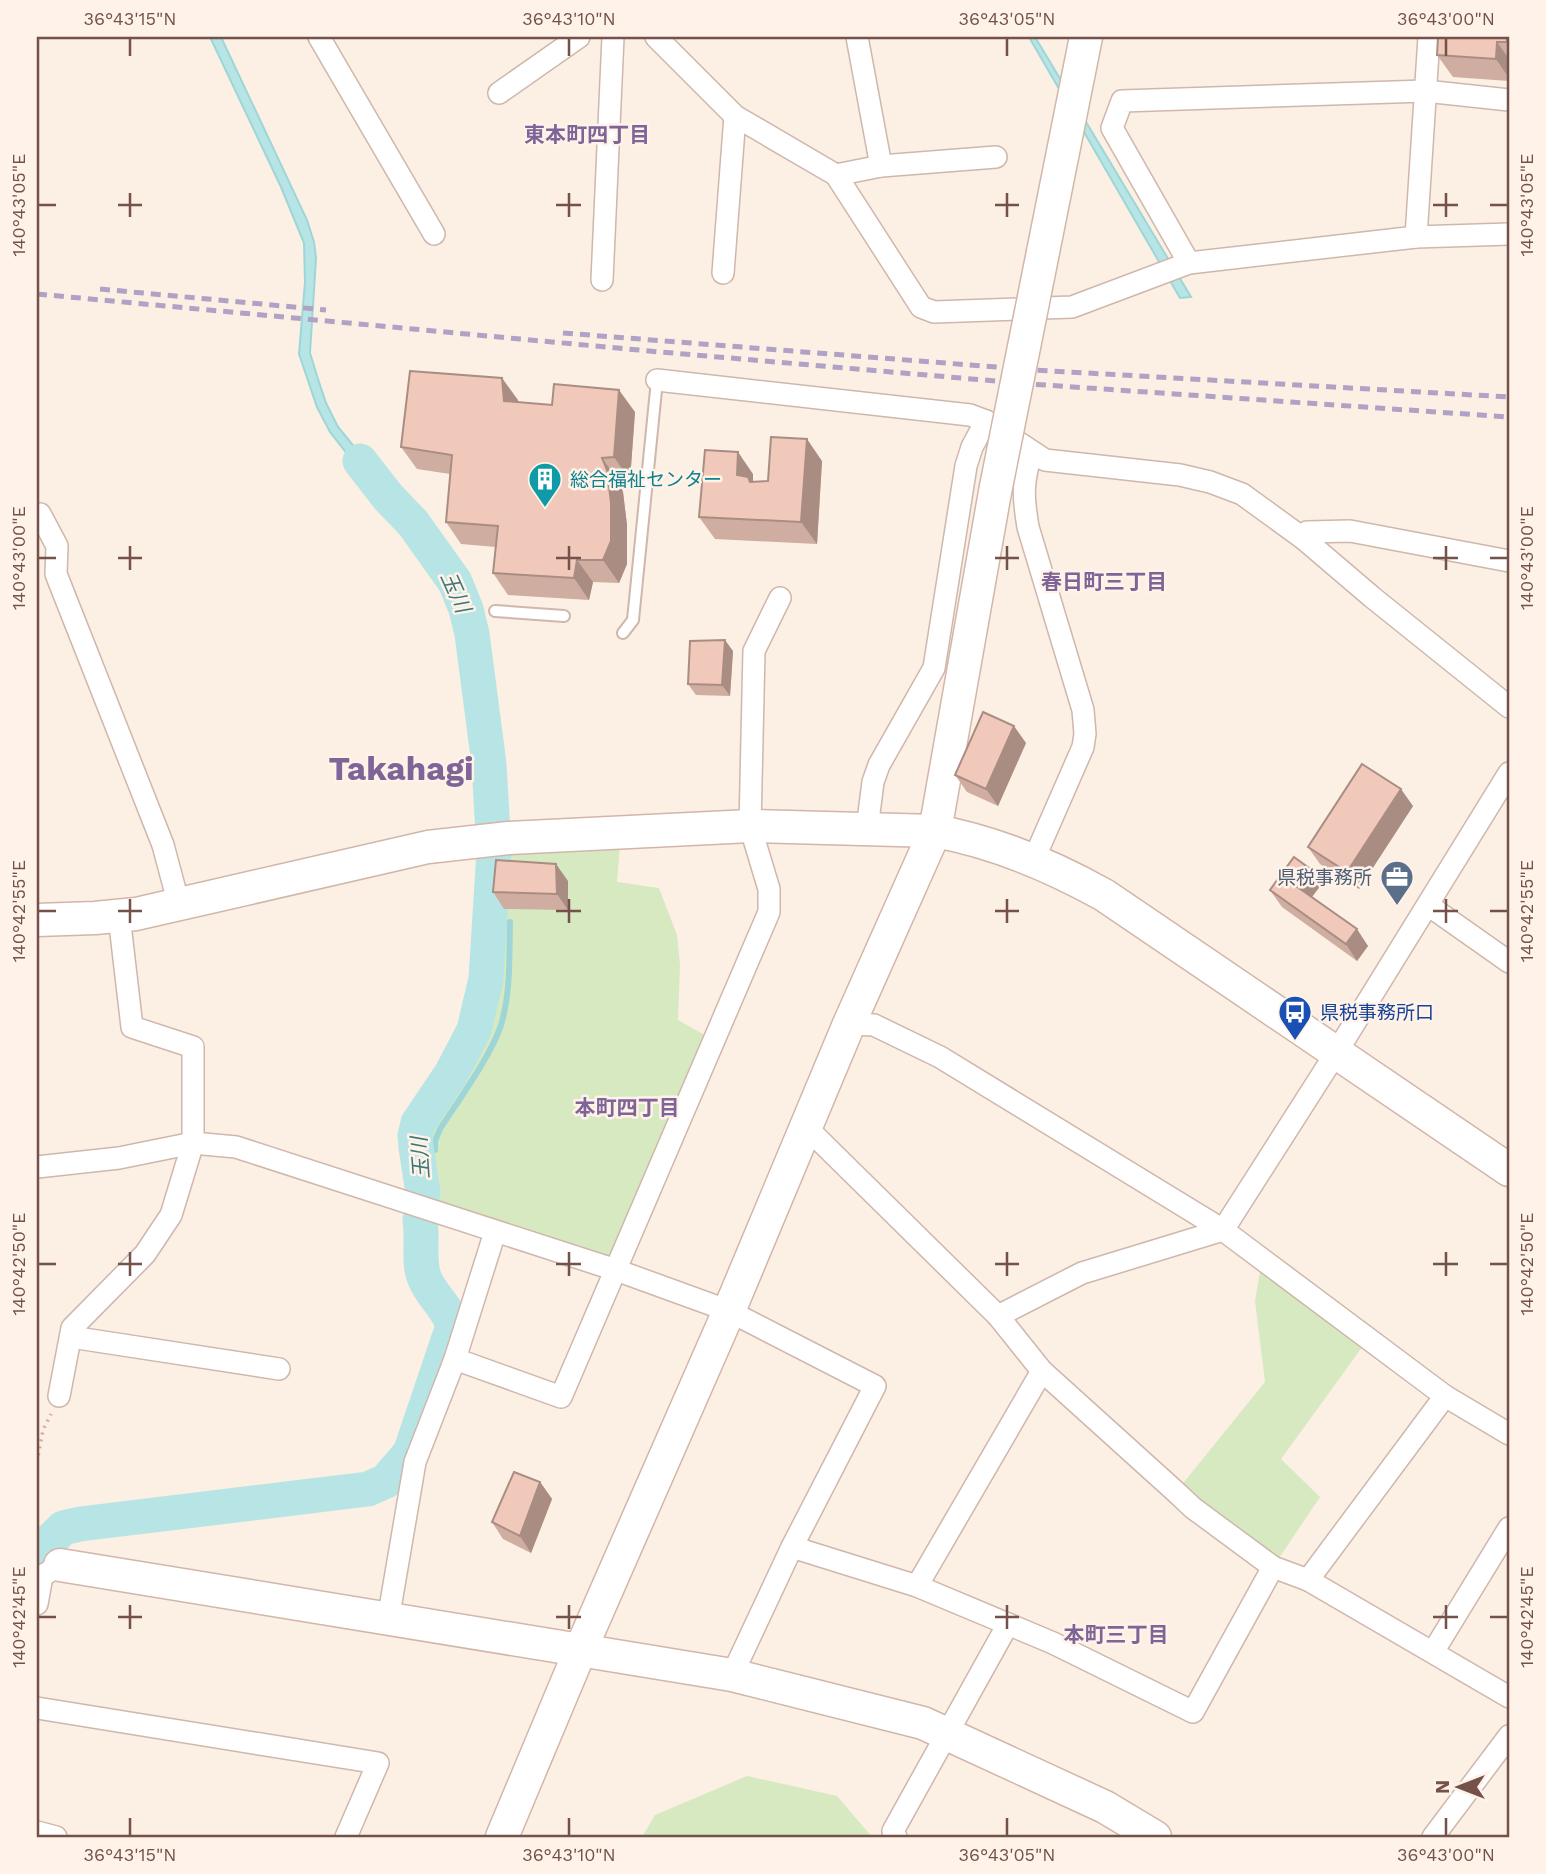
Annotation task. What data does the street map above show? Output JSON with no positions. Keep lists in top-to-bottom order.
{
  "districts": [
    "東本町四丁目",
    "春日町三丁目",
    "Takahagi",
    "本町四丁目",
    "本町三丁目"
  ],
  "water": ["玉川"],
  "places": {
    "building": ["総合福祉センター"],
    "office": ["県税事務所"],
    "bus stop": ["県税事務所口"]
  },
  "north": "left",
  "coordinates": [
    "36°43'15\"N",
    "36°43'10\"N",
    "36°43'05\"N",
    "36°43'00\"N",
    "140°43'05\"E",
    "140°43'00\"E",
    "140°42'55\"E",
    "140°42'50\"E",
    "140°42'45\"E"
  ]
}
